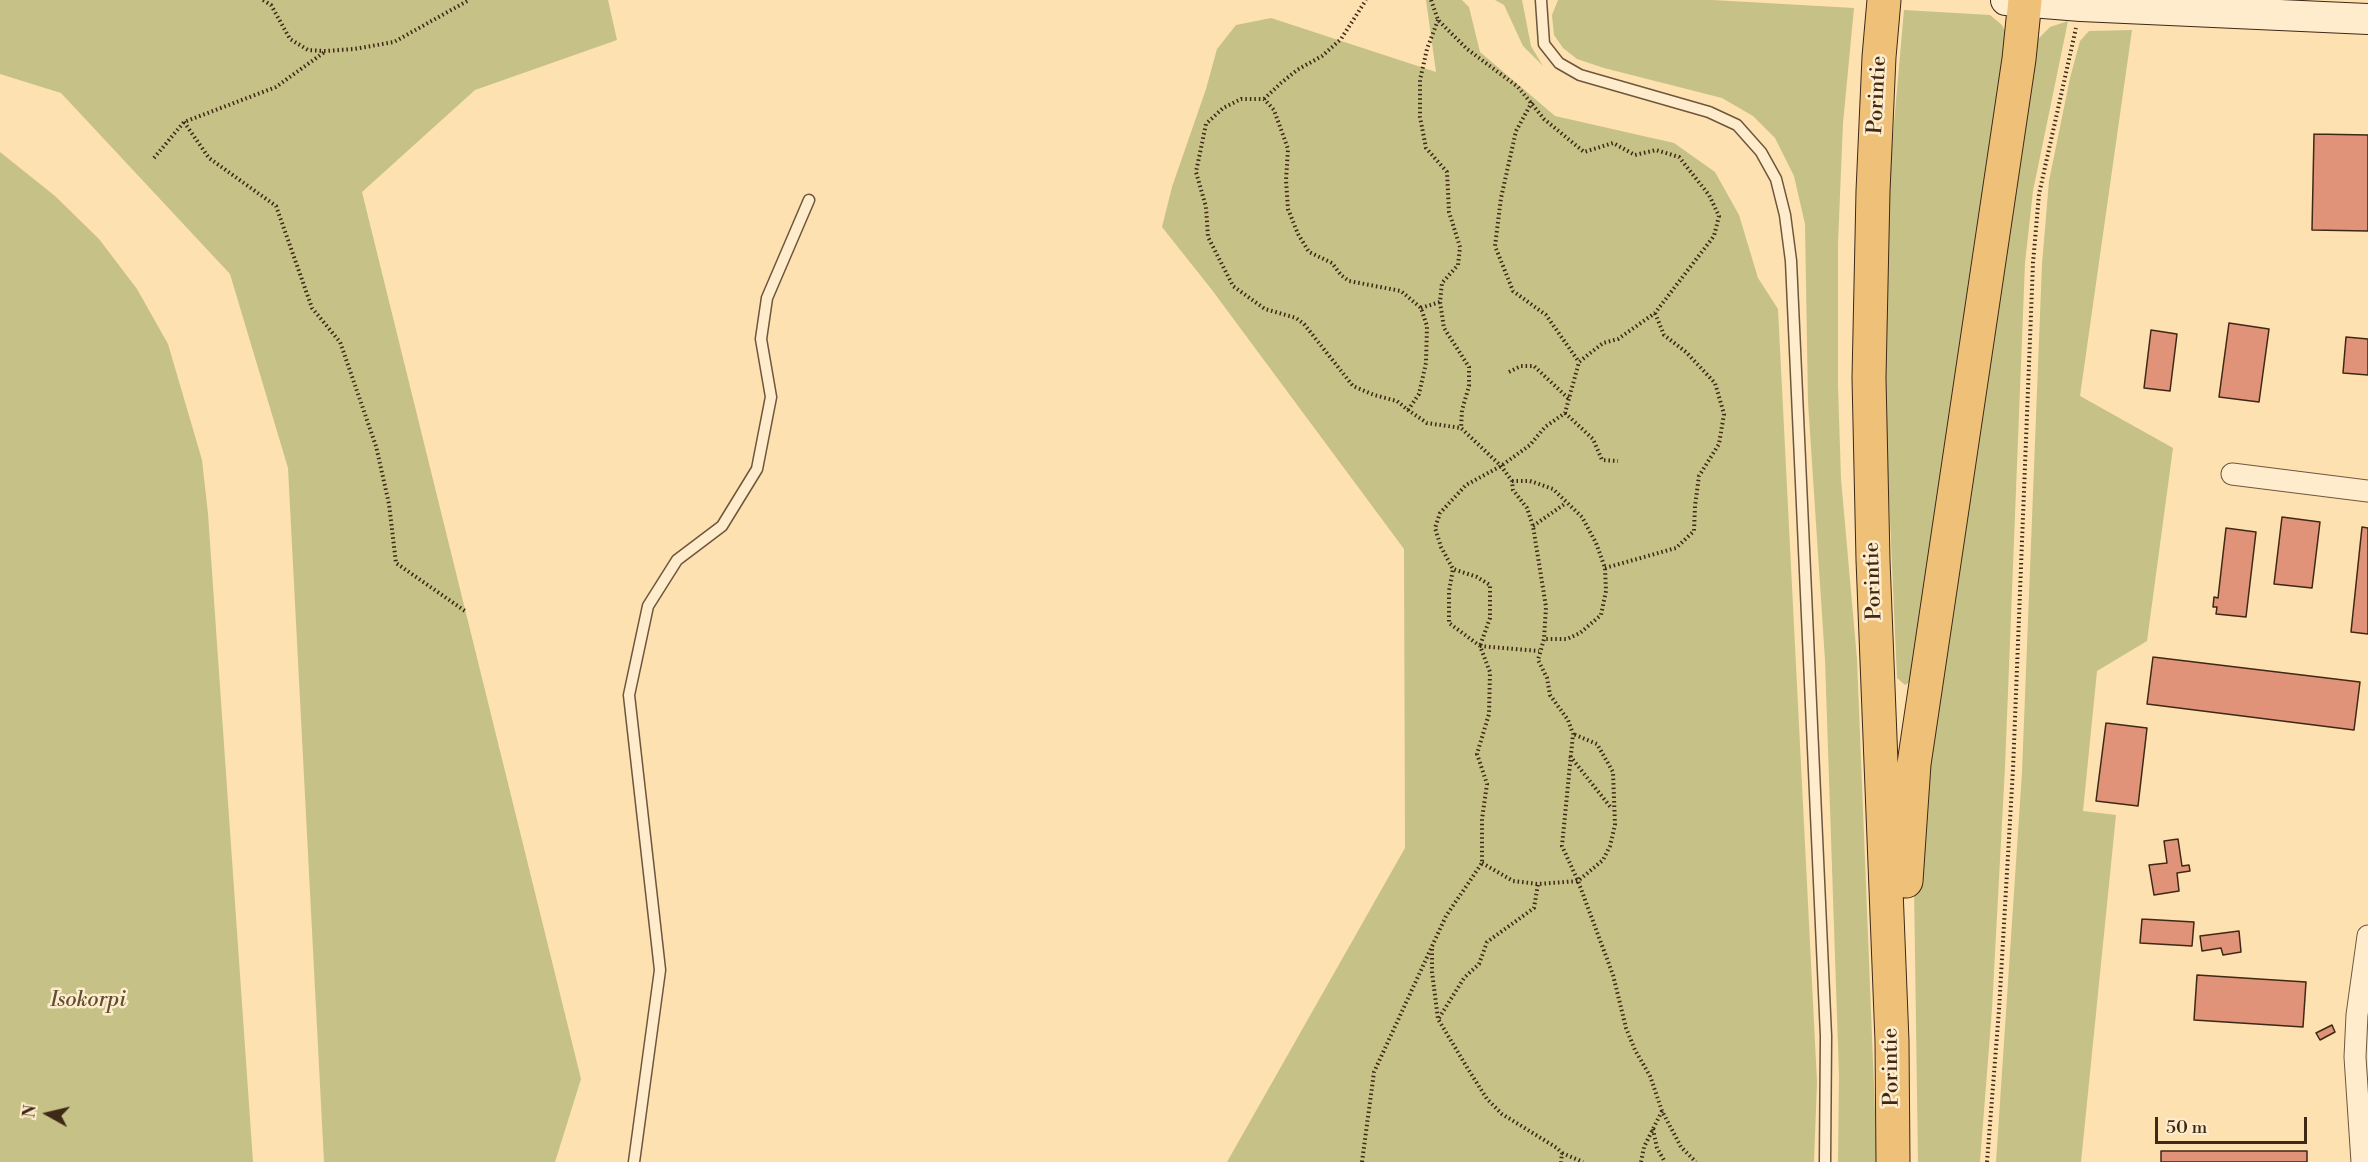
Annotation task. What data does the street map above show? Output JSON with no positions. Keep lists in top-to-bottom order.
{
  "streets": {
    "highway": ["Porintie"]
  },
  "parks": ["Isokorpi"],
  "scale_bar": "50 m",
  "north": "left"
}
